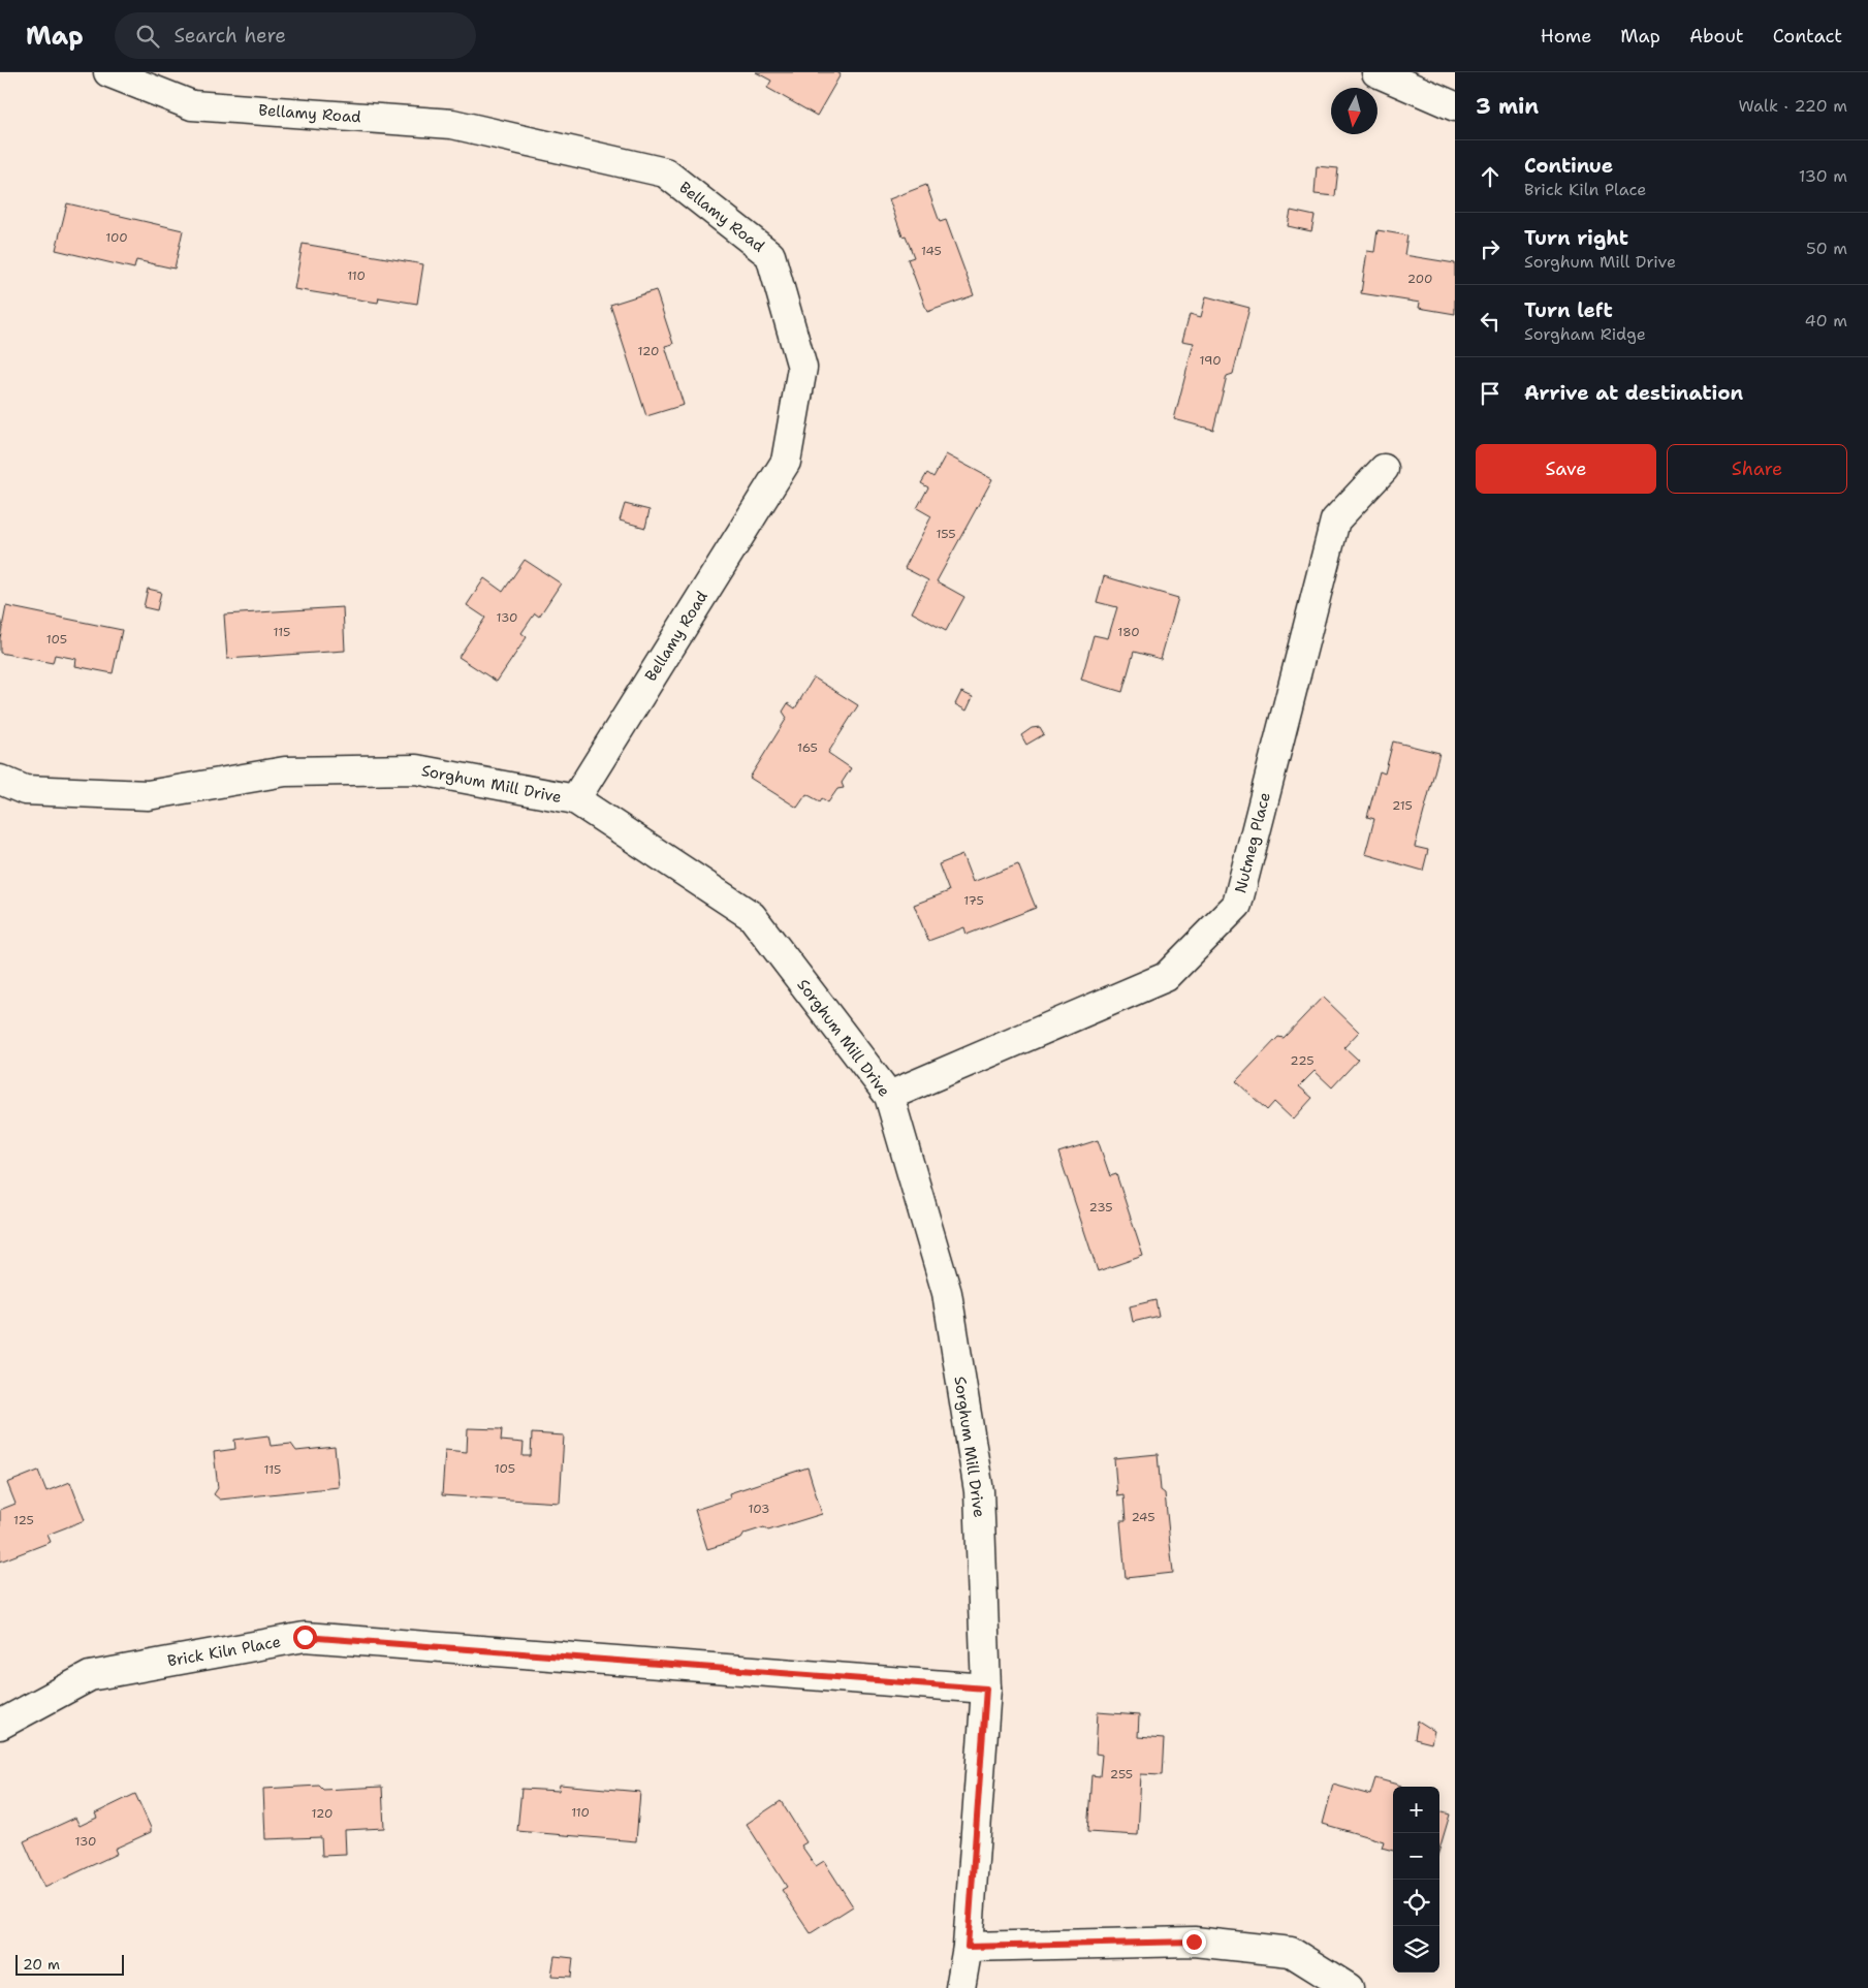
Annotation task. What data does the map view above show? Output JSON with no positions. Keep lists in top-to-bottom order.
{
  "streets": {
    "street": [
      "Bellamy Road",
      "Sorghum Mill Drive",
      "Nutmeg Place",
      "Brick Kiln Place"
    ]
  },
  "crossings": [
    ["Bellamy Road", "Sorghum Mill Drive"],
    ["Sorghum Mill Drive", "Nutmeg Place"],
    ["Sorghum Mill Drive", "Brick Kiln Place"]
  ],
  "house_numbers": [
    "100",
    "145",
    "110",
    "200",
    "120",
    "190",
    "155",
    "130",
    "115",
    "180",
    "105",
    "165",
    "215",
    "175",
    "225",
    "235",
    "105",
    "115",
    "103",
    "245",
    "125",
    "255",
    "110",
    "120",
    "130"
  ],
  "scale_bar": "20 m",
  "north": "bottom",
  "page": {
    "header": "Map",
    "search": "Search here",
    "nav": [
      "Home",
      "Map",
      "About",
      "Contact"
    ],
    "heading": ["3 min", "Walk · 220 m"],
    "list": [
      ["Continue", "Brick Kiln Place", "130 m"],
      ["Turn right", "Sorghum Mill Drive", "50 m"],
      ["Turn left", "Sorgham Ridge", "40 m"],
      "Arrive at destination"
    ],
    "buttons": ["Save", "Share"],
    "map_buttons": ["+", "−"],
    "scale": "20 m"
  }
}
